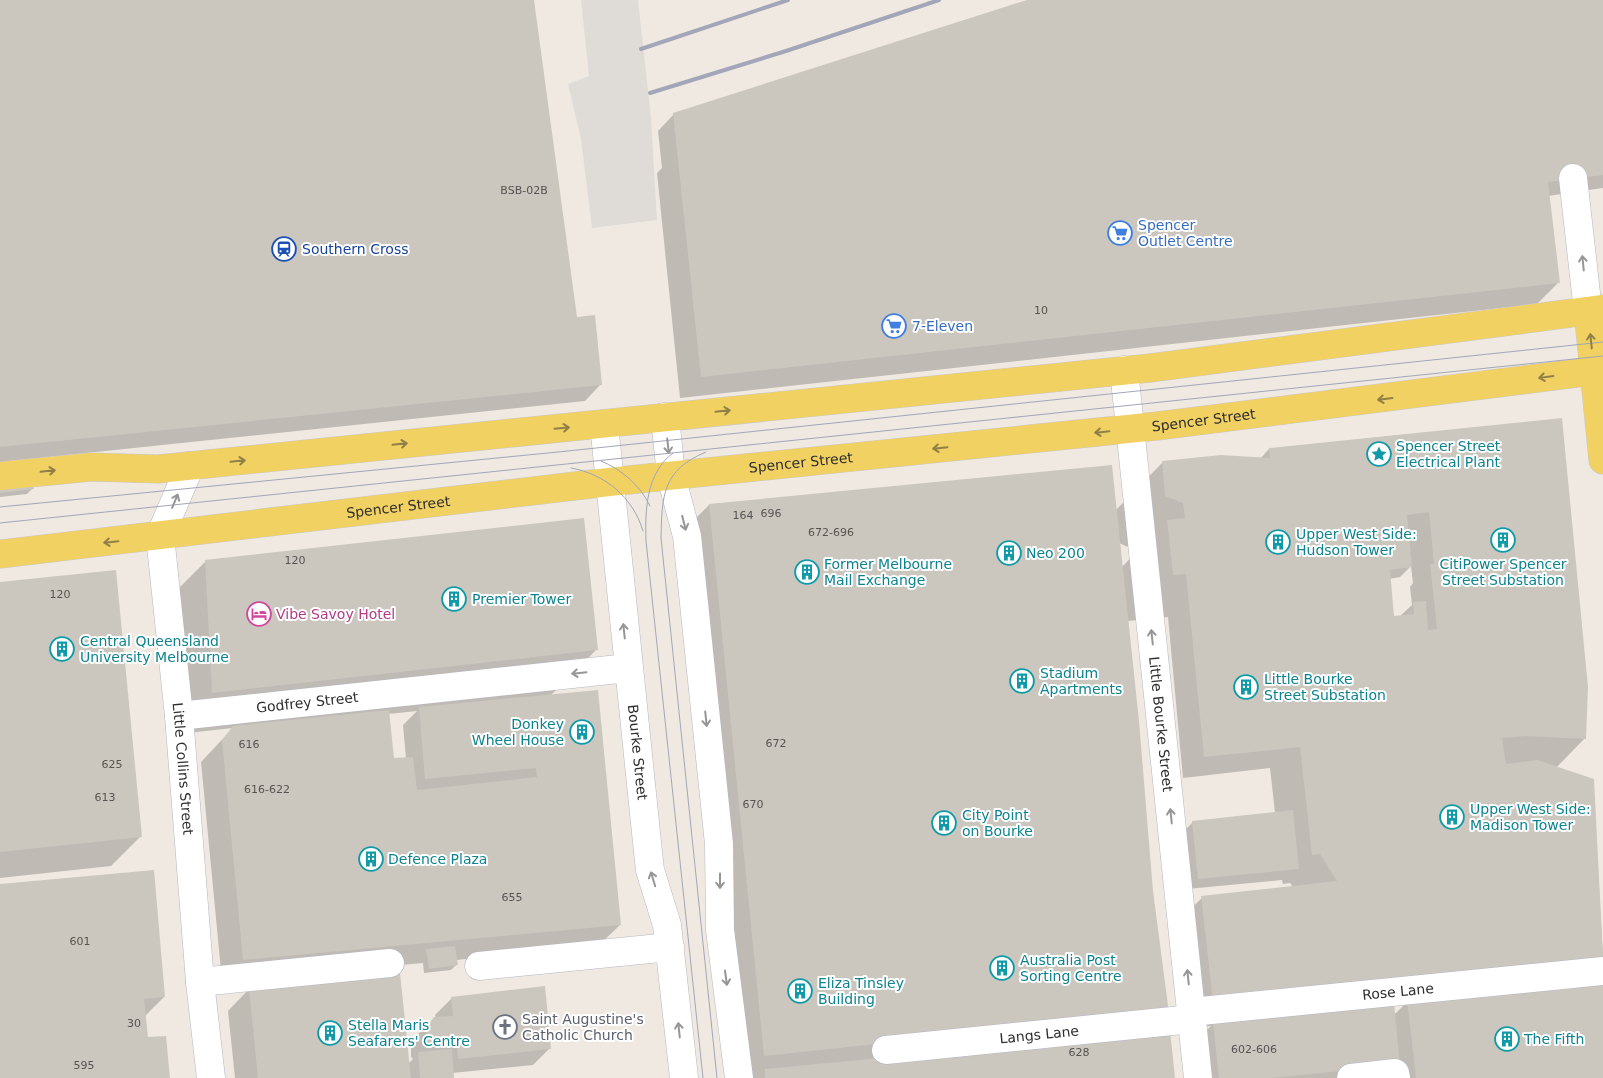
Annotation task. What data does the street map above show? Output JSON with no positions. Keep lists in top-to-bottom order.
{
  "streets": {
    "main road": ["Spencer Street"],
    "street": [
      "Godfrey Street",
      "Little Bourke Street",
      "Bourke Street",
      "Little Collins Street",
      "Rose Lane",
      "Langs Lane"
    ]
  },
  "crossings": [
    ["Spencer Street", "Little Bourke Street"],
    ["Spencer Street", "Bourke Street"],
    ["Spencer Street", "Little Collins Street"],
    ["Godfrey Street", "Bourke Street"],
    ["Godfrey Street", "Little Collins Street"],
    ["Little Bourke Street", "Rose Lane"],
    ["Little Bourke Street", "Langs Lane"],
    ["Rose Lane", "Langs Lane"]
  ],
  "one_way": ["Godfrey Street", "Little Bourke Street"],
  "places": {
    "supermarket": ["Spencer Outlet Centre", "7-Eleven"],
    "station": ["Southern Cross"],
    "place": ["Spencer Street Electrical Plant"],
    "building": [
      "CitiPower Spencer Street Substation",
      "Upper West Side: Hudson Tower",
      "Neo 200",
      "Former Melbourne Mail Exchange",
      "Premier Tower",
      "Central Queensland University Melbourne",
      "Stadium Apartments",
      "Little Bourke Street Substation",
      "Donkey Wheel House",
      "Upper West Side: Madison Tower",
      "City Point on Bourke",
      "Defence Plaza",
      "Australia Post Sorting Centre",
      "Eliza Tinsley Building",
      "Stella Maris Seafarers' Centre",
      "The Fifth"
    ],
    "hotel": ["Vibe Savoy Hotel"],
    "church": ["Saint Augustine's Catholic Church"]
  },
  "house_numbers": [
    "BSB-02B",
    "10",
    "696",
    "164",
    "672-696",
    "120",
    "120",
    "672",
    "616",
    "625",
    "616-622",
    "613",
    "670",
    "655",
    "601",
    "30",
    "602-606",
    "628",
    "595"
  ]
}
